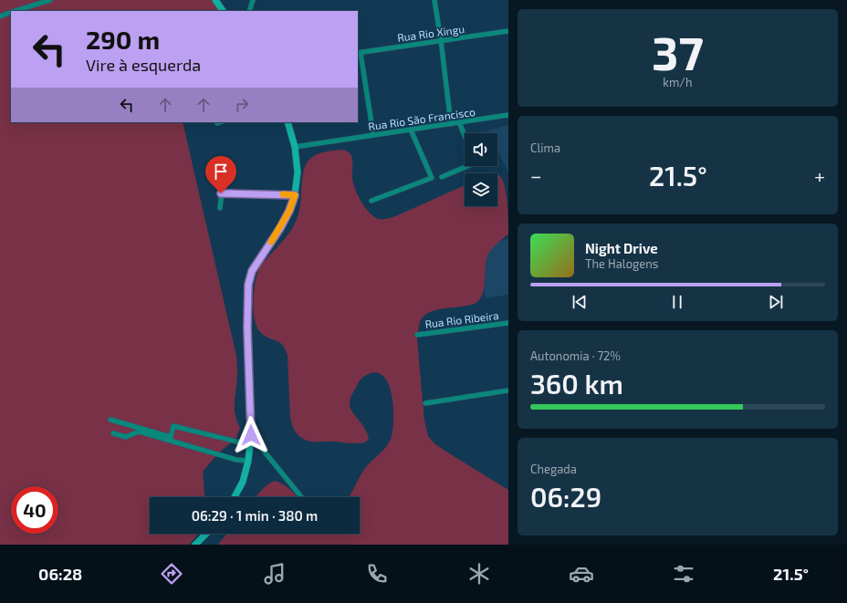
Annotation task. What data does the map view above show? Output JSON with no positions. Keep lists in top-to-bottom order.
{
  "streets": {
    "street": ["Rua Rio Xingu", "Rua Rio São Francisco", "Rua Rio Ribeira"]
  },
  "page": {
    "tile": [
      ["37", "km/h"],
      "Clima",
      ["Autonomia · 72%", "360 km"],
      ["Chegada", "06:29"]
    ],
    "turn": ["290 m", "Vire à esquerda"],
    "heat": ["−", "21.5°", "+"],
    "song": ["Night Drive", "The Halogens"],
    "limit": "40",
    "trip": "06:29 · 1 min · 380 m",
    "tabs": ["06:28", "21.5°"]
  }
}
